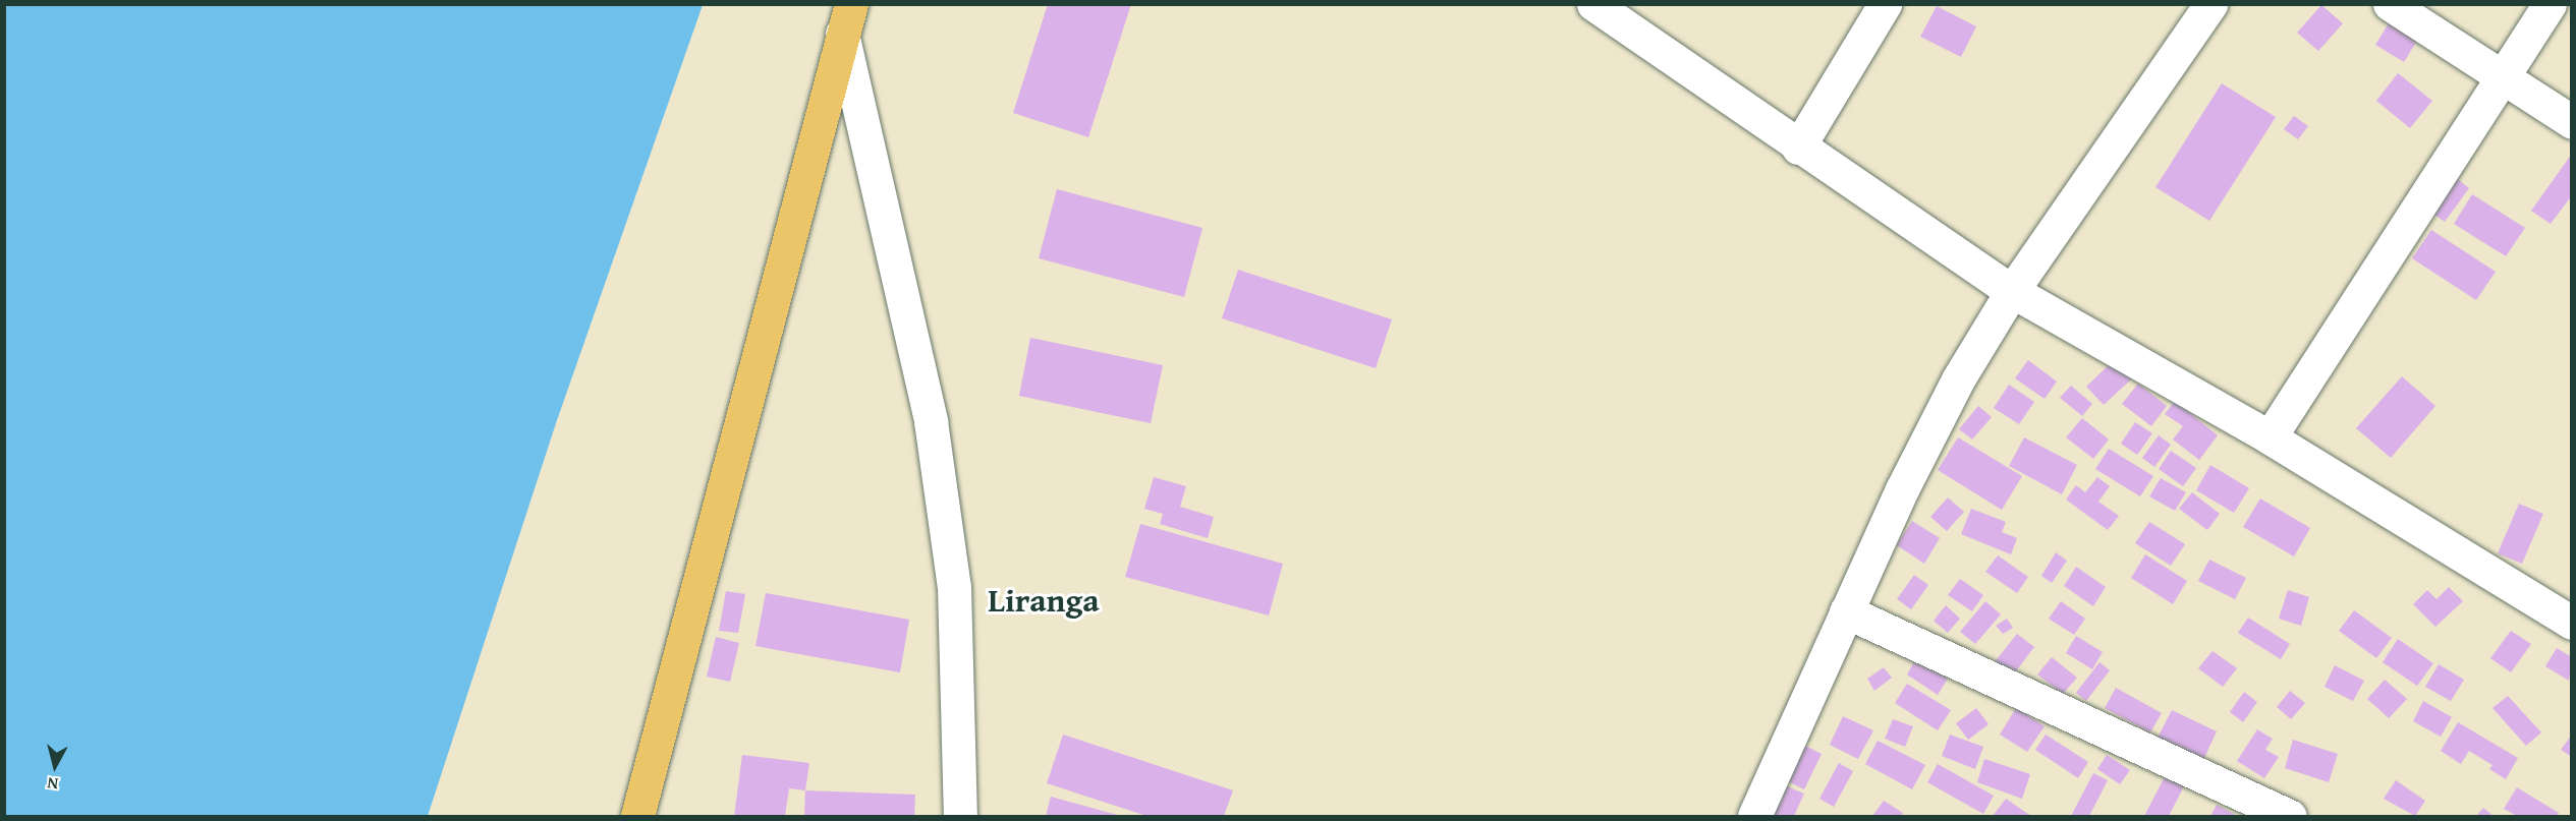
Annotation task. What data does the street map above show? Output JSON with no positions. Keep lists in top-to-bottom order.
{
  "districts": ["Liranga"],
  "north": "bottom"
}
